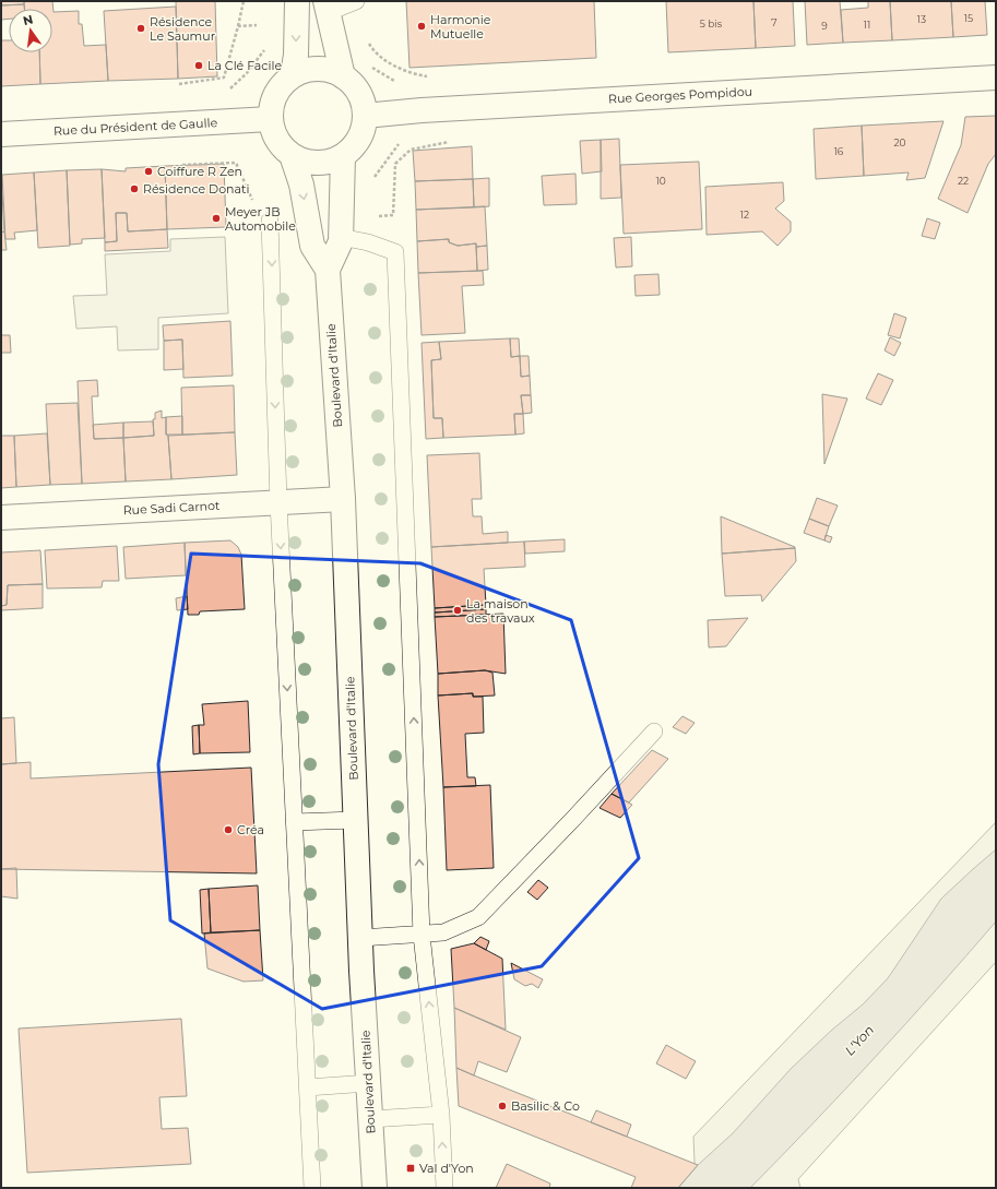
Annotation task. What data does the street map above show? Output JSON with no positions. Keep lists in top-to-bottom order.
{
  "streets": {
    "main road": [
      "Rue Georges Pompidou",
      "Rue du Président de Gaulle",
      "Boulevard d'Italie",
      "Rue Sadi Carnot"
    ]
  },
  "crossings": [
    ["Rue Georges Pompidou", "Rue du Président de Gaulle"],
    ["Rue Georges Pompidou", "Boulevard d'Italie"],
    ["Rue du Président de Gaulle", "Boulevard d'Italie"],
    ["Boulevard d'Italie", "Rue Sadi Carnot"]
  ],
  "water": ["L'Yon"],
  "places": {
    "other": [
      "Harmonie Mutuelle",
      "Résidence Le Saumur",
      "La Clé Facile",
      "Coiffure R Zen",
      "Résidence Donati",
      "Meyer JB Automobile",
      "La maison des travaux",
      "Créa",
      "Basilic & Co"
    ],
    "transit": ["Val d'Yon"]
  },
  "house_numbers": [
    "15",
    "13",
    "7",
    "5 bis",
    "11",
    "9",
    "20",
    "16",
    "10",
    "22",
    "12"
  ],
  "north": "top"
}
